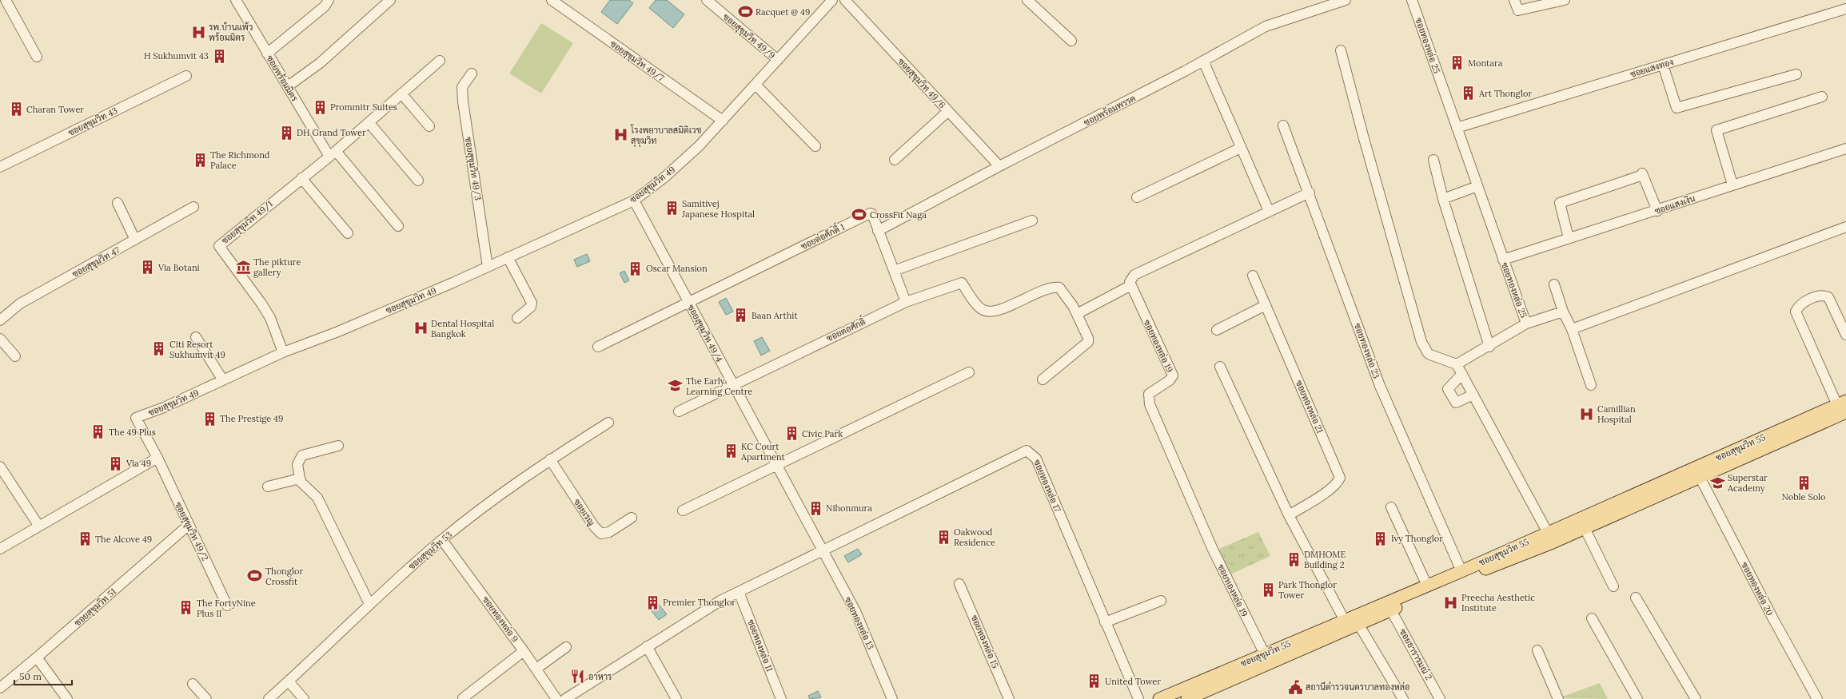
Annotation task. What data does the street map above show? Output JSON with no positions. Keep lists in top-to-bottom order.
{
  "streets": {
    "main road": ["ซอยสุขุมวิท 55"],
    "street": [
      "ซอยสุขุมวิท 49/9",
      "ซอยทองหล่อ 25",
      "ซอยสุขุมวิท 49/7",
      "ซอยแสงทอง",
      "ซอยพร้อมมิตร",
      "ซอยสุขุมวิท 49/6",
      "ซอยพร้อมพรรค",
      "ซอยสุขุมวิท 43",
      "ซอยสุขุมวิท 49/3",
      "ซอยสุขุมวิท 49",
      "ซอยแสงเงิน",
      "ซอยสุขุมวิท 49/1",
      "ซอยต่อศักดิ์ 1",
      "ซอยสุขุมวิท 47",
      "ซอยต่อศักดิ์",
      "ซอยสุขุมวิท 49/4",
      "ซอยทองหล่อ 19",
      "ซอยทองหล่อ 23",
      "ซอยทองหล่อ 21",
      "ซอยทองหล่อ 17",
      "ซอยเรณู",
      "ซอยสุขุมวิท 49/2",
      "ซอยสุขุมวิท 53",
      "ซอยทองหล่อ 20",
      "ซอยสุขุมวิท 51",
      "ซอยทองหล่อ 9",
      "ซอยทองหล่อ 13",
      "ซอยทองหล่อ 15",
      "ซอยทองหล่อ 11",
      "ซอยธารารมณ์ 2"
    ]
  },
  "crossings": [
    ["ซอยสุขุมวิท 49/9", "ซอยสุขุมวิท 49"],
    ["ซอยทองหล่อ 25", "ซอยแสงทอง"],
    ["ซอยทองหล่อ 25", "ซอยแสงเงิน"],
    ["ซอยสุขุมวิท 49/7", "ซอยสุขุมวิท 49"],
    ["ซอยพร้อมมิตร", "ซอยสุขุมวิท 49/1"],
    ["ซอยสุขุมวิท 49/6", "ซอยพร้อมพรรค"],
    ["ซอยพร้อมพรรค", "ซอยต่อศักดิ์ 1"],
    ["ซอยสุขุมวิท 49/3", "ซอยสุขุมวิท 49"],
    ["ซอยสุขุมวิท 49", "ซอยสุขุมวิท 49/1"],
    ["ซอยสุขุมวิท 49", "ซอยสุขุมวิท 49/4"],
    ["ซอยสุขุมวิท 49", "ซอยสุขุมวิท 49/2"],
    ["ซอยต่อศักดิ์ 1", "ซอยต่อศักดิ์"],
    ["ซอยต่อศักดิ์ 1", "ซอยสุขุมวิท 49/4"],
    ["ซอยต่อศักดิ์", "ซอยสุขุมวิท 49/4"],
    ["ซอยสุขุมวิท 49/4", "ซอยทองหล่อ 17"],
    ["ซอยสุขุมวิท 49/4", "ซอยทองหล่อ 13"],
    ["ซอยทองหล่อ 19", "ซอยสุขุมวิท 55"],
    ["ซอยทองหล่อ 23", "ซอยสุขุมวิท 55"],
    ["ซอยสุขุมวิท 55", "ซอยทองหล่อ 20"],
    ["ซอยสุขุมวิท 55", "ซอยธารารมณ์ 2"],
    ["ซอยทองหล่อ 17", "ซอยทองหล่อ 13"],
    ["ซอยเรณู", "ซอยสุขุมวิท 53"],
    ["ซอยสุขุมวิท 49/2", "ซอยสุขุมวิท 51"],
    ["ซอยสุขุมวิท 53", "ซอยทองหล่อ 9"]
  ],
  "places": {
    "sports": ["Racquet @ 49", "CrossFit Naga", "Thonglor Crossfit"],
    "hospital": [
      "รพ.บ้านแพ้ว พร้อมมิตร",
      "โรงพยาบาลสมิติเวช สุขุมวิท",
      "Dental Hospital Bangkok",
      "Camillian Hospital",
      "Preecha Aesthetic Institute"
    ],
    "building": [
      "H Sukhumvit 43",
      "Montara",
      "Art Thonglor",
      "Prommitr Suites",
      "Charan Tower",
      "DH Grand Tower",
      "The Richmond Palace",
      "Samitivej Japanese Hospital",
      "Via Botani",
      "Oscar Mansion",
      "Baan Arthit",
      "Citi Resort Sukhumvit 49",
      "The Prestige 49",
      "The 49 Plus",
      "Civic Park",
      "KC Court Apartment",
      "Via 49",
      "Noble Solo",
      "Nihonmura",
      "Oakwood Residence",
      "Ivy Thonglor",
      "The Alcove 49",
      "DMHOME Building 2",
      "Park Thonglor Tower",
      "Premier Thonglor",
      "The FortyNine Plus II",
      "United Tower"
    ],
    "museum": ["The pikture gallery"],
    "school or university": ["The Early Learning Centre", "Superstar Academy"],
    "restaurant": ["อาหาร"],
    "public building": ["สถานีตำรวจนครบาลทองหล่อ"]
  },
  "scale_bar": "50 m"
}
